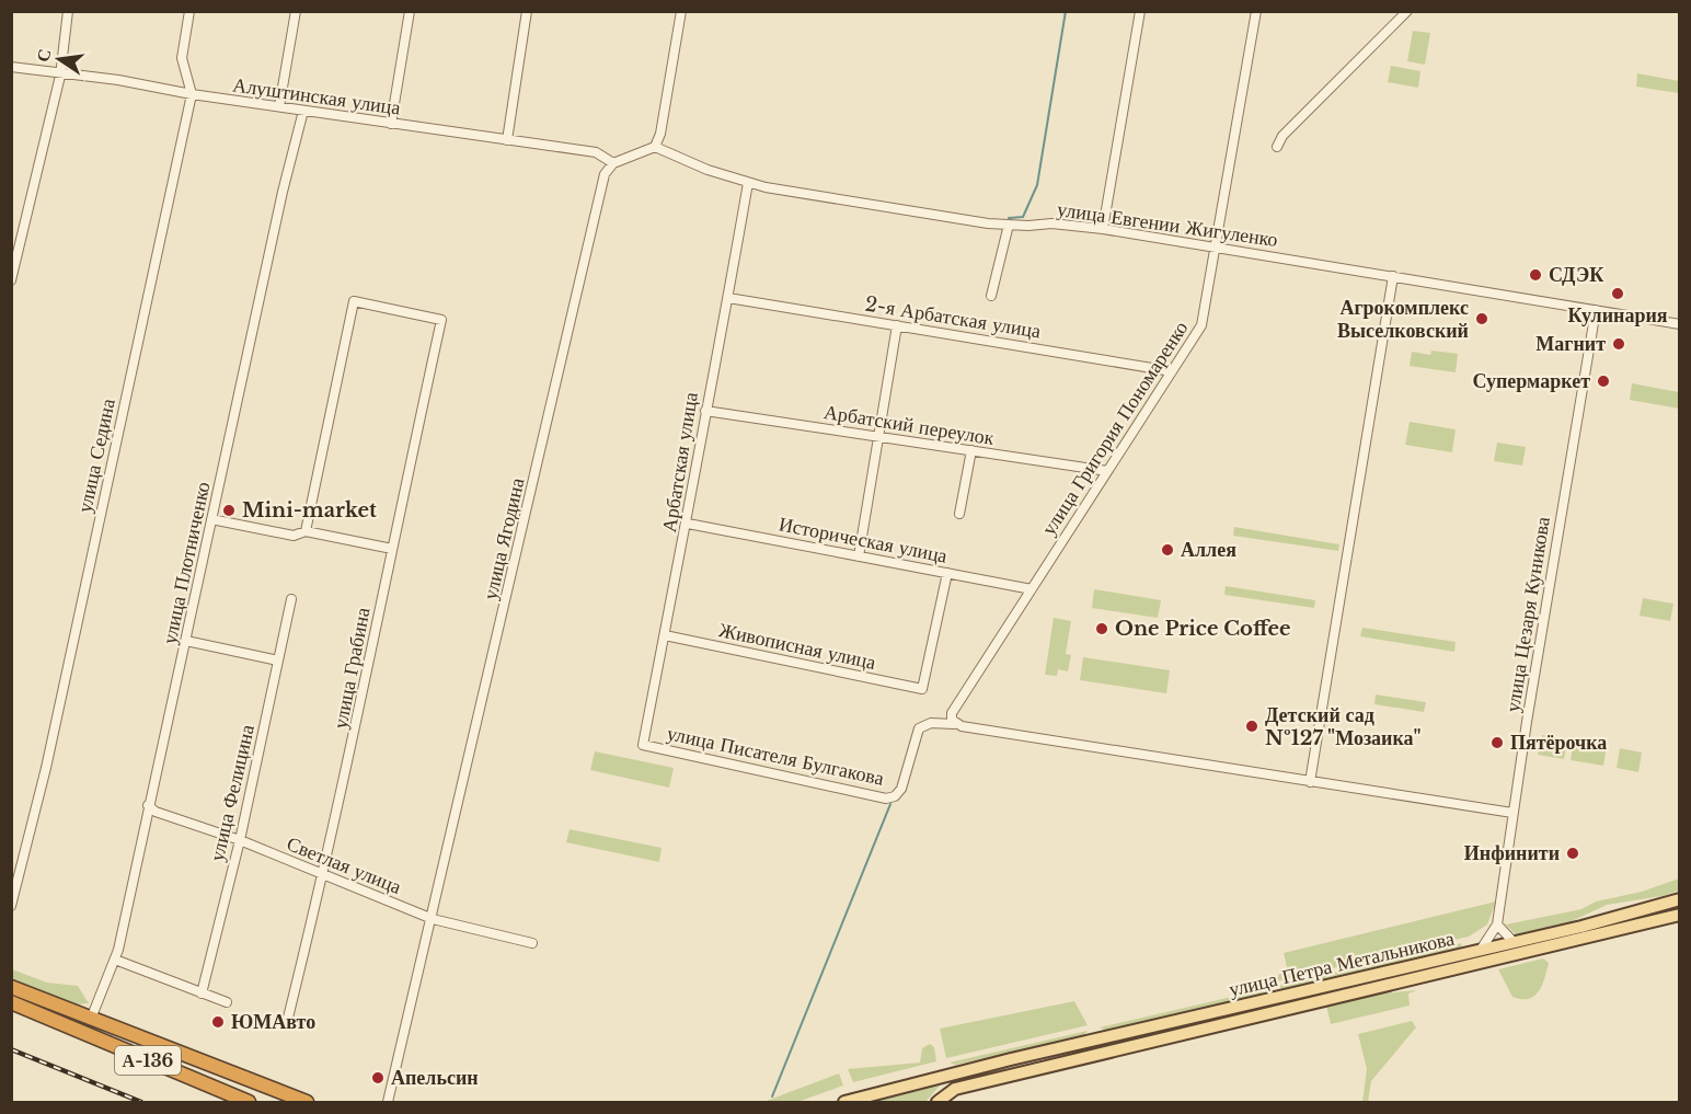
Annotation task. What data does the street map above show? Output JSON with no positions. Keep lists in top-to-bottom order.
{
  "streets": {
    "highway": ["А-136"],
    "main road": ["улица Петра Метальникова"],
    "street": [
      "Алуштинская улица",
      "улица Евгении Жигуленко",
      "2-я Арбатская улица",
      "Арбатский переулок",
      "улица Григория Пономаренко",
      "улица Седина",
      "Арбатская улица",
      "улица Ягодина",
      "Историческая улица",
      "улица Плотниченко",
      "улица Цезаря Куникова",
      "Живописная улица",
      "улица Грабина",
      "улица Писателя Булгакова",
      "улица Фелицина",
      "Светлая улица"
    ]
  },
  "crossings": [
    ["Алуштинская улица", "улица Седина"],
    ["Алуштинская улица", "улица Ягодина"],
    ["Алуштинская улица", "улица Плотниченко"],
    ["улица Евгении Жигуленко", "улица Григория Пономаренко"],
    ["улица Евгении Жигуленко", "Арбатская улица"],
    ["улица Евгении Жигуленко", "улица Цезаря Куникова"],
    ["2-я Арбатская улица", "улица Григория Пономаренко"],
    ["2-я Арбатская улица", "Арбатская улица"],
    ["Арбатский переулок", "улица Григория Пономаренко"],
    ["Арбатский переулок", "Арбатская улица"],
    ["улица Григория Пономаренко", "Историческая улица"],
    ["улица Григория Пономаренко", "улица Писателя Булгакова"],
    ["Арбатская улица", "Историческая улица"],
    ["Арбатская улица", "Живописная улица"],
    ["Арбатская улица", "улица Писателя Булгакова"],
    ["улица Ягодина", "Светлая улица"],
    ["Историческая улица", "Живописная улица"],
    ["улица Плотниченко", "Светлая улица"],
    ["улица Плотниченко", "А-136"],
    ["улица Грабина", "Светлая улица"],
    ["улица Фелицина", "Светлая улица"]
  ],
  "places": [
    "СДЭК",
    "Кулинария",
    "Агрокомплекс Выселковский",
    "Магнит",
    "Супермаркет",
    "Mini-market",
    "Аллея",
    "One Price Coffee",
    "Детский сад №127 \"Мозаика\"",
    "Пятёрочка",
    "Инфинити",
    "ЮМАвто",
    "Апельсин"
  ],
  "north": "left"
}
